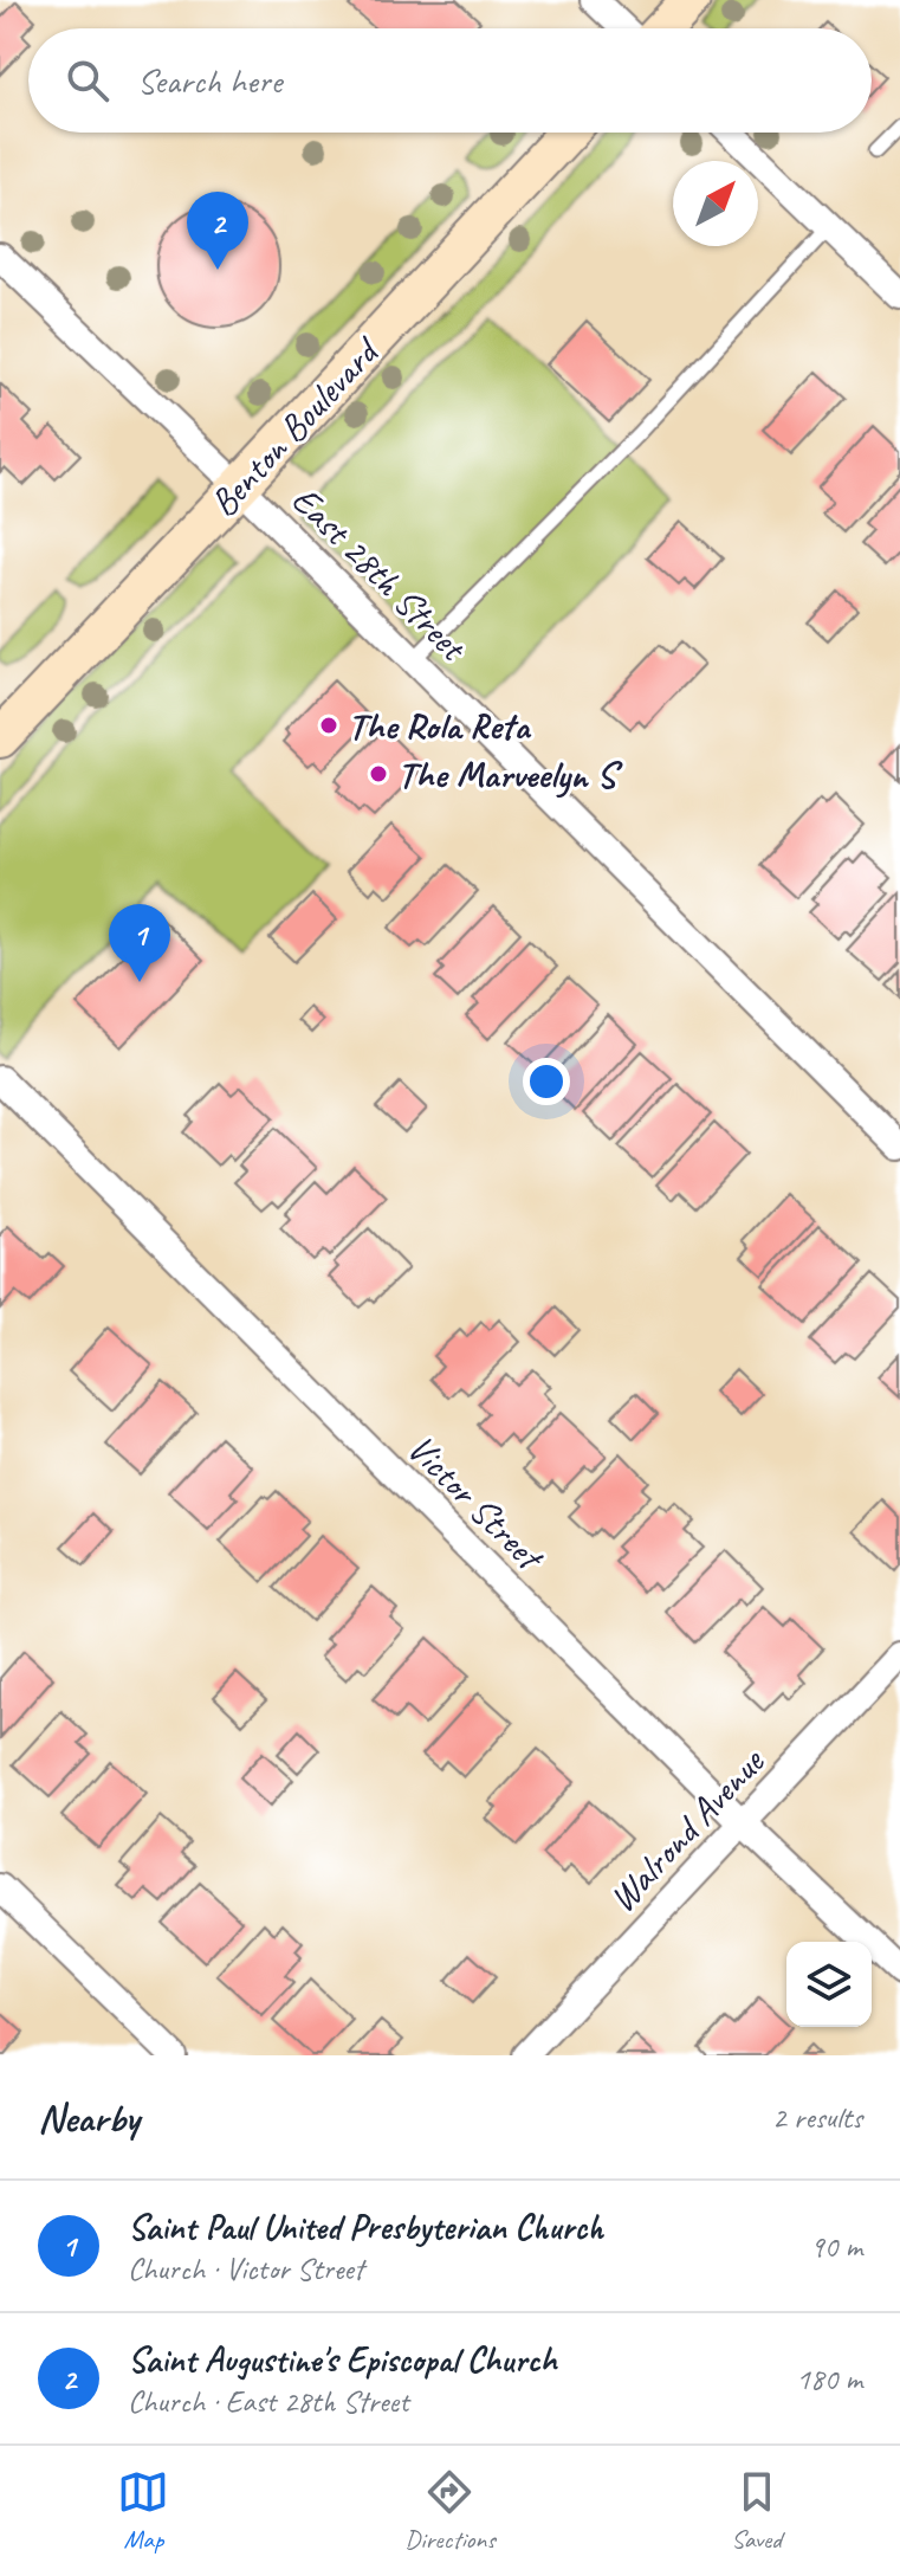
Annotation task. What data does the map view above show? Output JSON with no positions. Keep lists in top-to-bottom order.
{
  "streets": {
    "street": [
      "Benton Boulevard",
      "East 28th Street",
      "Victor Street",
      "Walrond Avenue"
    ]
  },
  "crossings": [
    ["Benton Boulevard", "East 28th Street"],
    ["Victor Street", "Walrond Avenue"]
  ],
  "places": ["The Rola Reta", "The Marveelyn S"],
  "north": "top right",
  "page": {
    "search": "Search here",
    "pins": ["2", "1"],
    "heading": ["Nearby", "2 results"],
    "list": [
      {
        "mark": "1",
        "name": "Saint Paul United Presbyterian Church",
        "note": "Church · Victor Street",
        "value": "90 m"
      },
      {
        "mark": "2",
        "name": "Saint Augustine's Episcopal Church",
        "note": "Church · East 28th Street",
        "value": "180 m"
      }
    ],
    "nav": ["Map", "Directions", "Saved"]
  }
}
